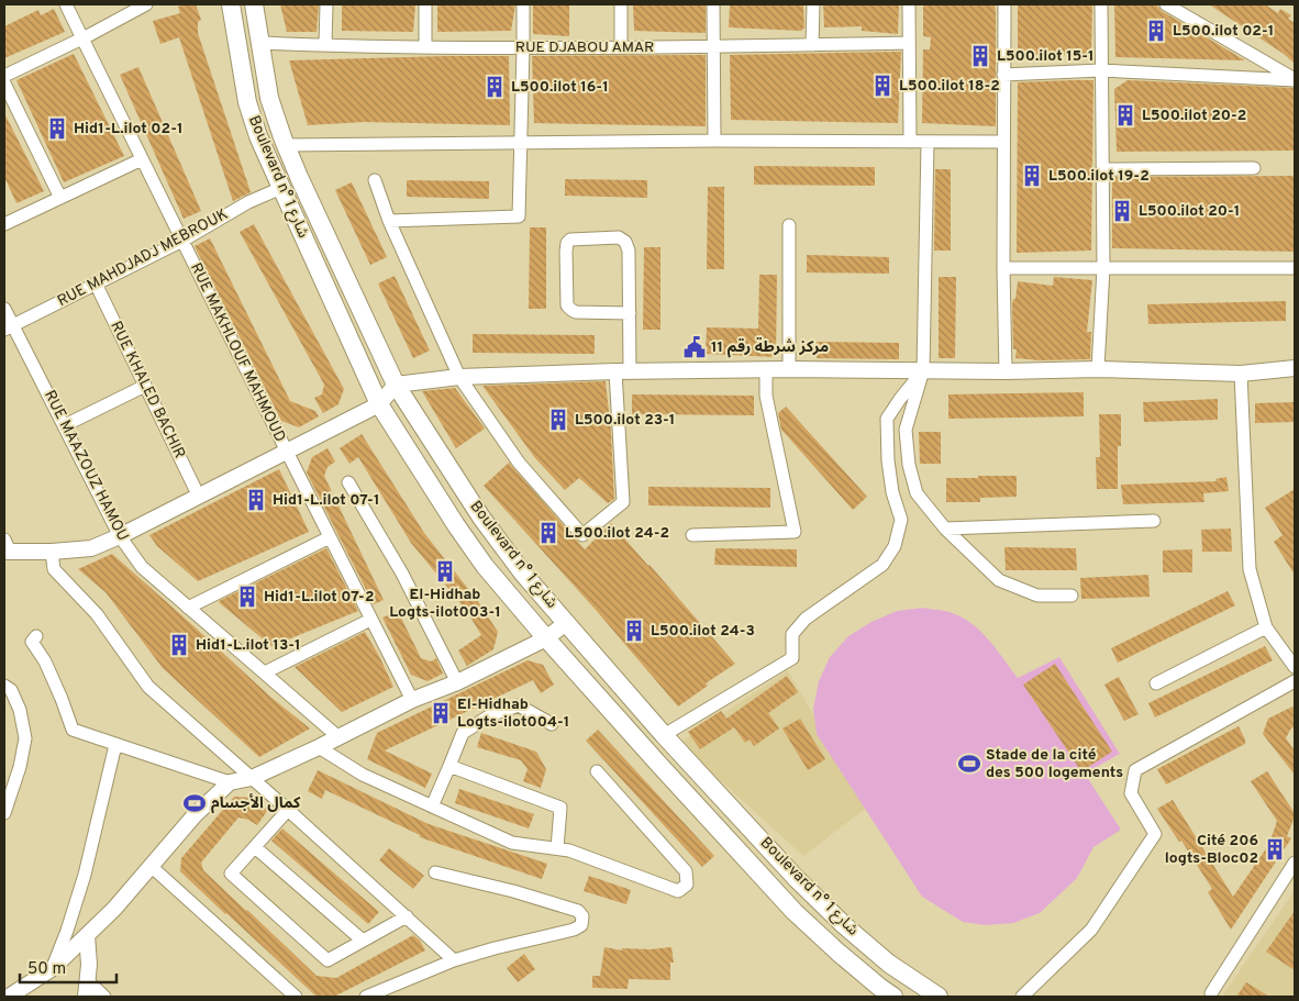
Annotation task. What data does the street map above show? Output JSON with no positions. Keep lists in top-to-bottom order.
{
  "streets": {
    "main road": ["Boulevard n° شارع 1"],
    "street": [
      "RUE DJABOU AMAR",
      "RUE MAHDJADJ MEBROUK",
      "RUE MAKHLOUF MAHMOUD",
      "RUE KHALED BACHIR",
      "RUE MAAZOUZ HAMOU"
    ]
  },
  "crossings": [
    ["RUE DJABOU AMAR", "Boulevard n° شارع 1"],
    ["Boulevard n° شارع 1", "RUE MAHDJADJ MEBROUK"],
    ["RUE MAHDJADJ MEBROUK", "RUE MAKHLOUF MAHMOUD"],
    ["RUE MAHDJADJ MEBROUK", "RUE KHALED BACHIR"],
    ["RUE MAHDJADJ MEBROUK", "RUE MAAZOUZ HAMOU"]
  ],
  "places": {
    "building": [
      "L500.ilot 02-1",
      "L500.ilot 15-1",
      "L500.ilot 18-2",
      "L500.ilot 16-1",
      "L500.ilot 20-2",
      "Hid1-L.ilot 02-1",
      "L500.ilot 19-2",
      "L500.ilot 20-1",
      "L500.ilot 23-1",
      "Hid1-L.ilot 07-1",
      "L500.ilot 24-2",
      "El-Hidhab Logts-ilot003-1",
      "Hid1-L.ilot 07-2",
      "L500.ilot 24-3",
      "Hid1-L.ilot 13-1",
      "El-Hidhab Logts-ilot004-1",
      "Cité 206 logts-Bloc02"
    ],
    "public building": ["مركز شرطة رقم 11"],
    "sports": ["Stade de la cité des 500 logements", "كمال الأجسام"]
  },
  "scale_bar": "50 m"
}
